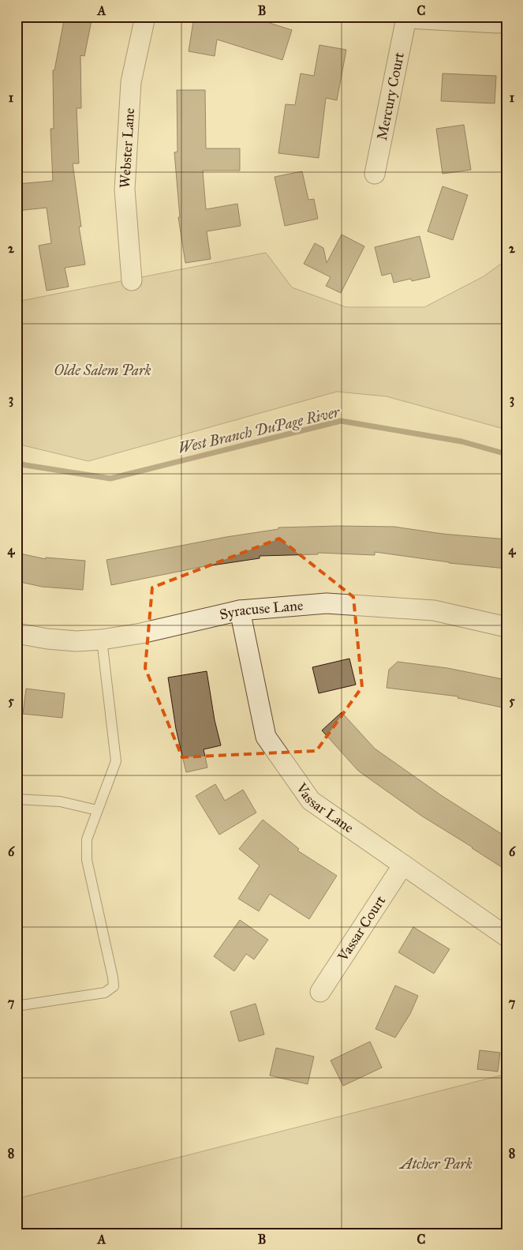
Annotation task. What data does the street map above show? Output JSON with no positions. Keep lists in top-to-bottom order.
{
  "streets": {
    "street": [
      "Mercury Court",
      "Webster Lane",
      "Syracuse Lane",
      "Vassar Lane",
      "Vassar Court"
    ]
  },
  "crossings": [
    ["Syracuse Lane", "Vassar Lane"],
    ["Vassar Lane", "Vassar Court"]
  ],
  "water": ["West Branch DuPage River"],
  "parks": ["Olde Salem Park", "Atcher Park"],
  "grid": {
    "columns": ["A", "B", "C"],
    "rows": [
      "1",
      "2",
      "3",
      "4",
      "5",
      "6",
      "7",
      "8"
    ]
  }
}
